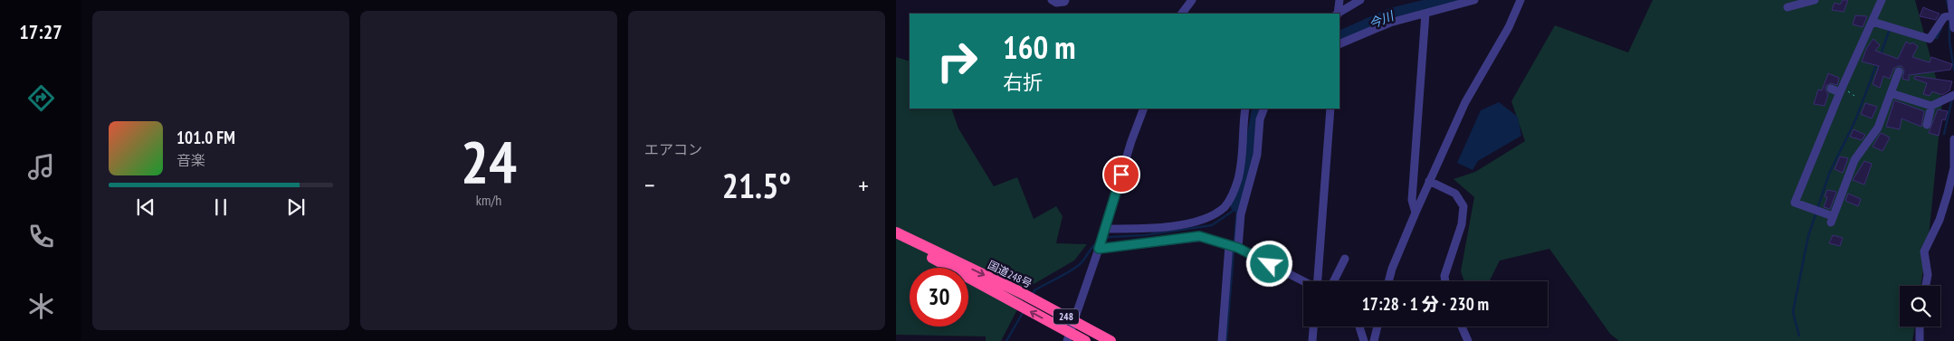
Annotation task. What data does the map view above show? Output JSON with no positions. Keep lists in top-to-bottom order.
{
  "streets": {
    "highway": ["国道248号", "248"]
  },
  "water": ["今川"],
  "page": {
    "tabs": "17:27",
    "tile": [
      ["24", "km/h"],
      "エアコン"
    ],
    "turn": ["160 m", "右折"],
    "song": ["101.0 FM", "音楽"],
    "heat": ["−", "21.5°", "+"],
    "limit": "30",
    "trip": "17:28 · 1 分 · 230 m"
  }
}
